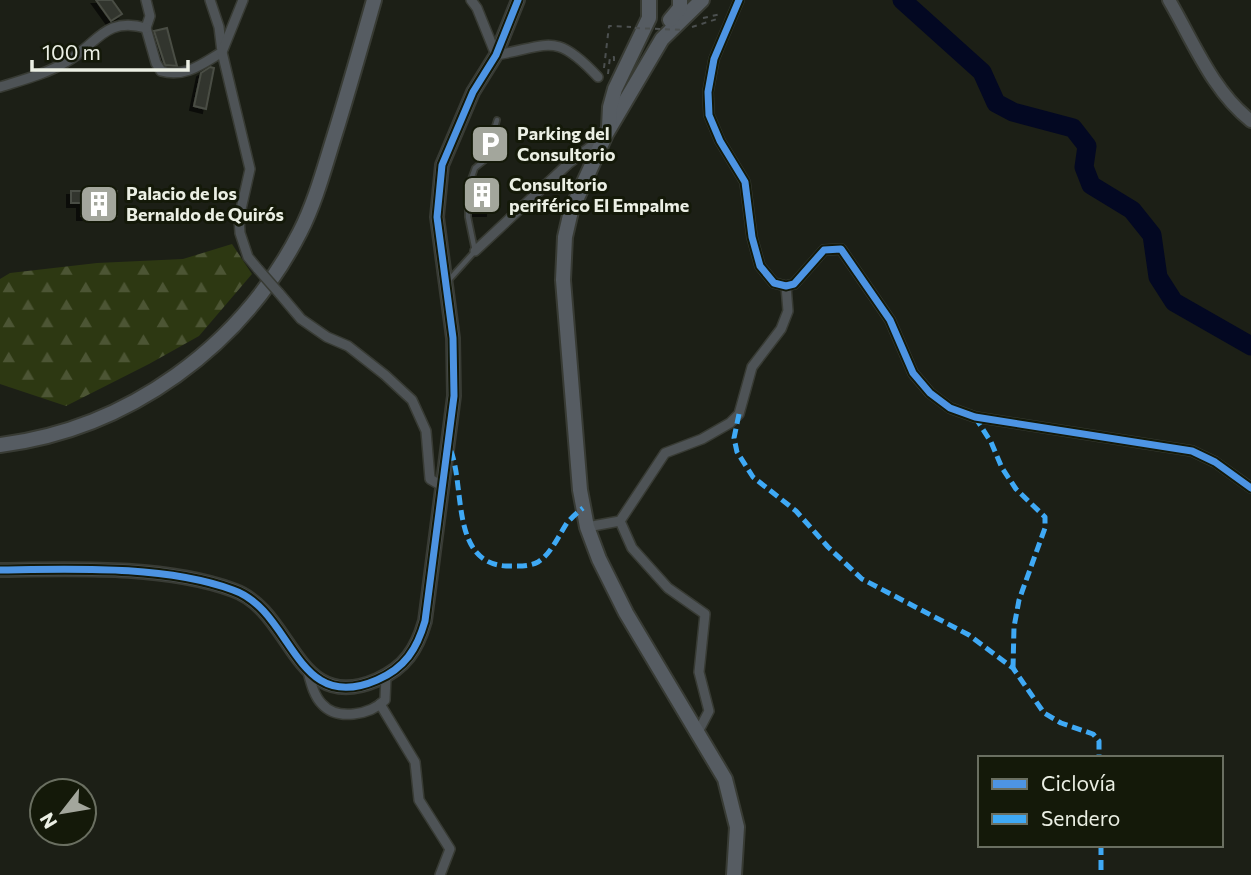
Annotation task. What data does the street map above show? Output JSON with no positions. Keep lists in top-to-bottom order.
{
  "places": {
    "parking": ["Parking del Consultorio"],
    "building": ["Consultorio periférico El Empalme", "Palacio de los Bernaldo de Quirós"]
  },
  "legend": ["Ciclovía", "Sendero"],
  "scale_bar": "100 m",
  "north": "bottom left"
}
